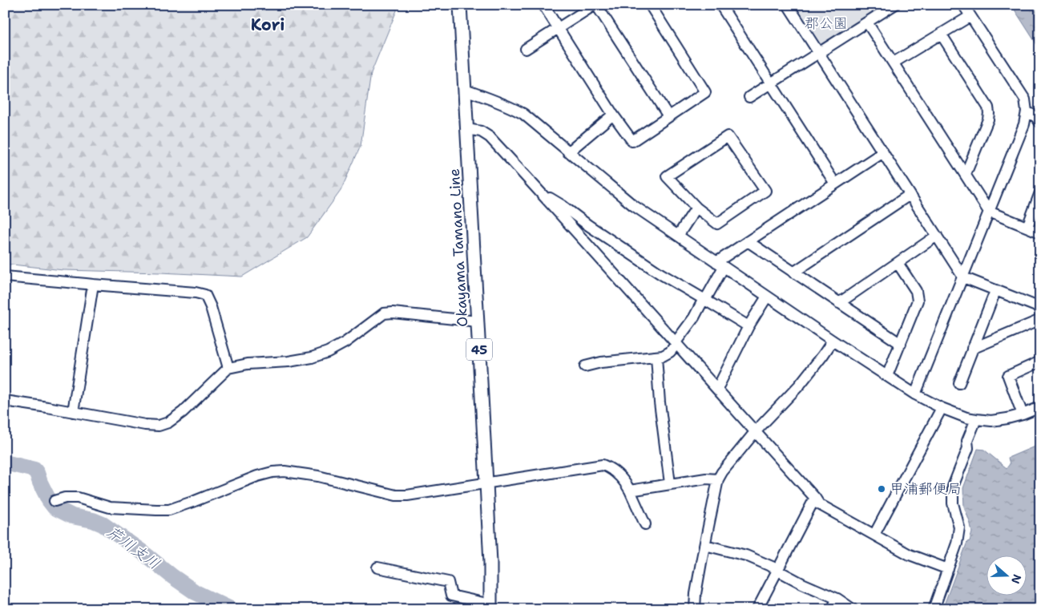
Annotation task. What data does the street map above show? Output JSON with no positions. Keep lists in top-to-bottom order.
{
  "streets": {
    "main road": ["Okayama Tamano Line", "45"]
  },
  "districts": ["Kori"],
  "water": ["芹川支川"],
  "parks": ["郡公園"],
  "places": ["甲浦郵便局"],
  "north": "right"
}
